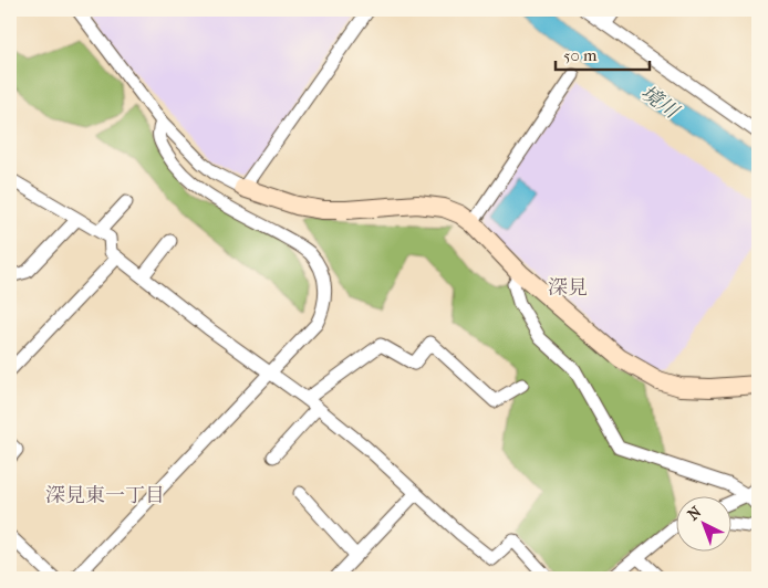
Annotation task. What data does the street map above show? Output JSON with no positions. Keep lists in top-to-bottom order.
{
  "districts": ["深見", "深見東一丁目"],
  "water": ["境川"],
  "scale_bar": "50 m",
  "north": "top left"
}
